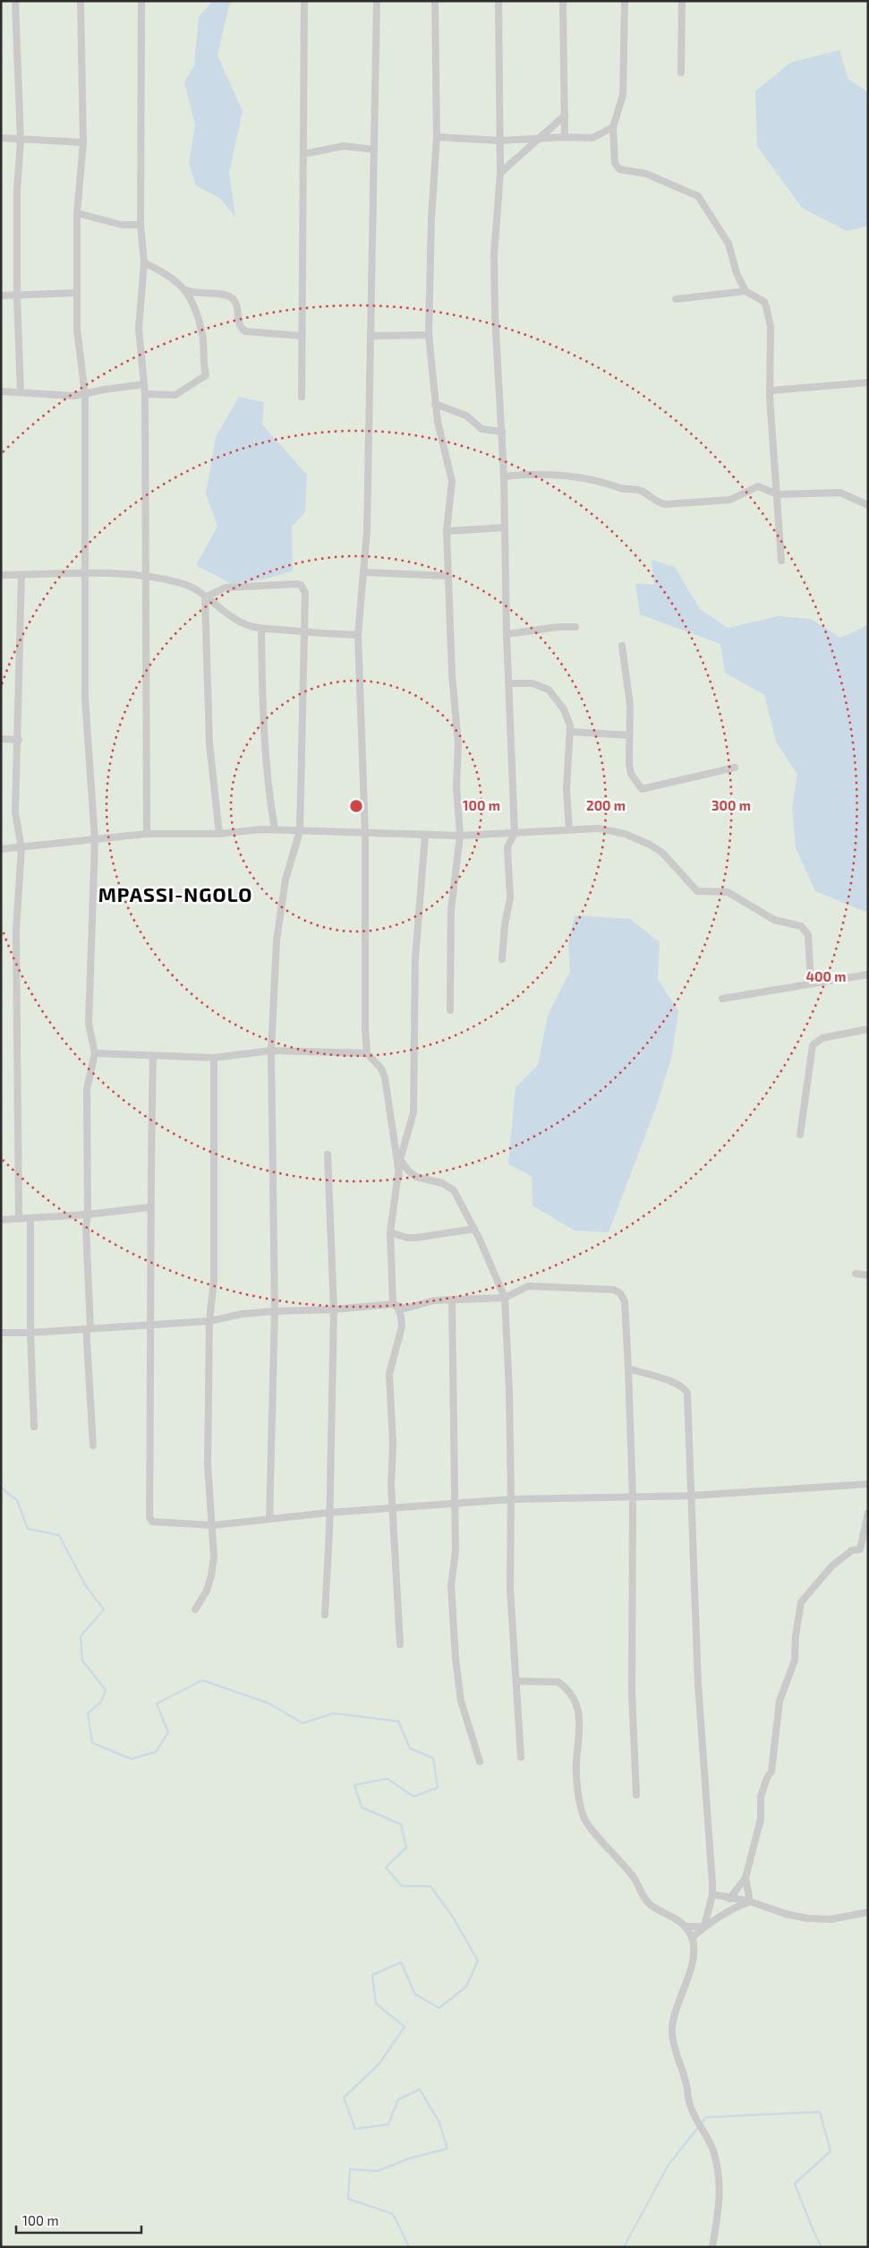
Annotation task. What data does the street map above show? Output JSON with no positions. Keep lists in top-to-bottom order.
{
  "districts": ["MPASSI-NGOLO"],
  "scale_bar": "100 m",
  "rings": [
    "100 m",
    "200 m",
    "300 m",
    "400 m"
  ]
}
